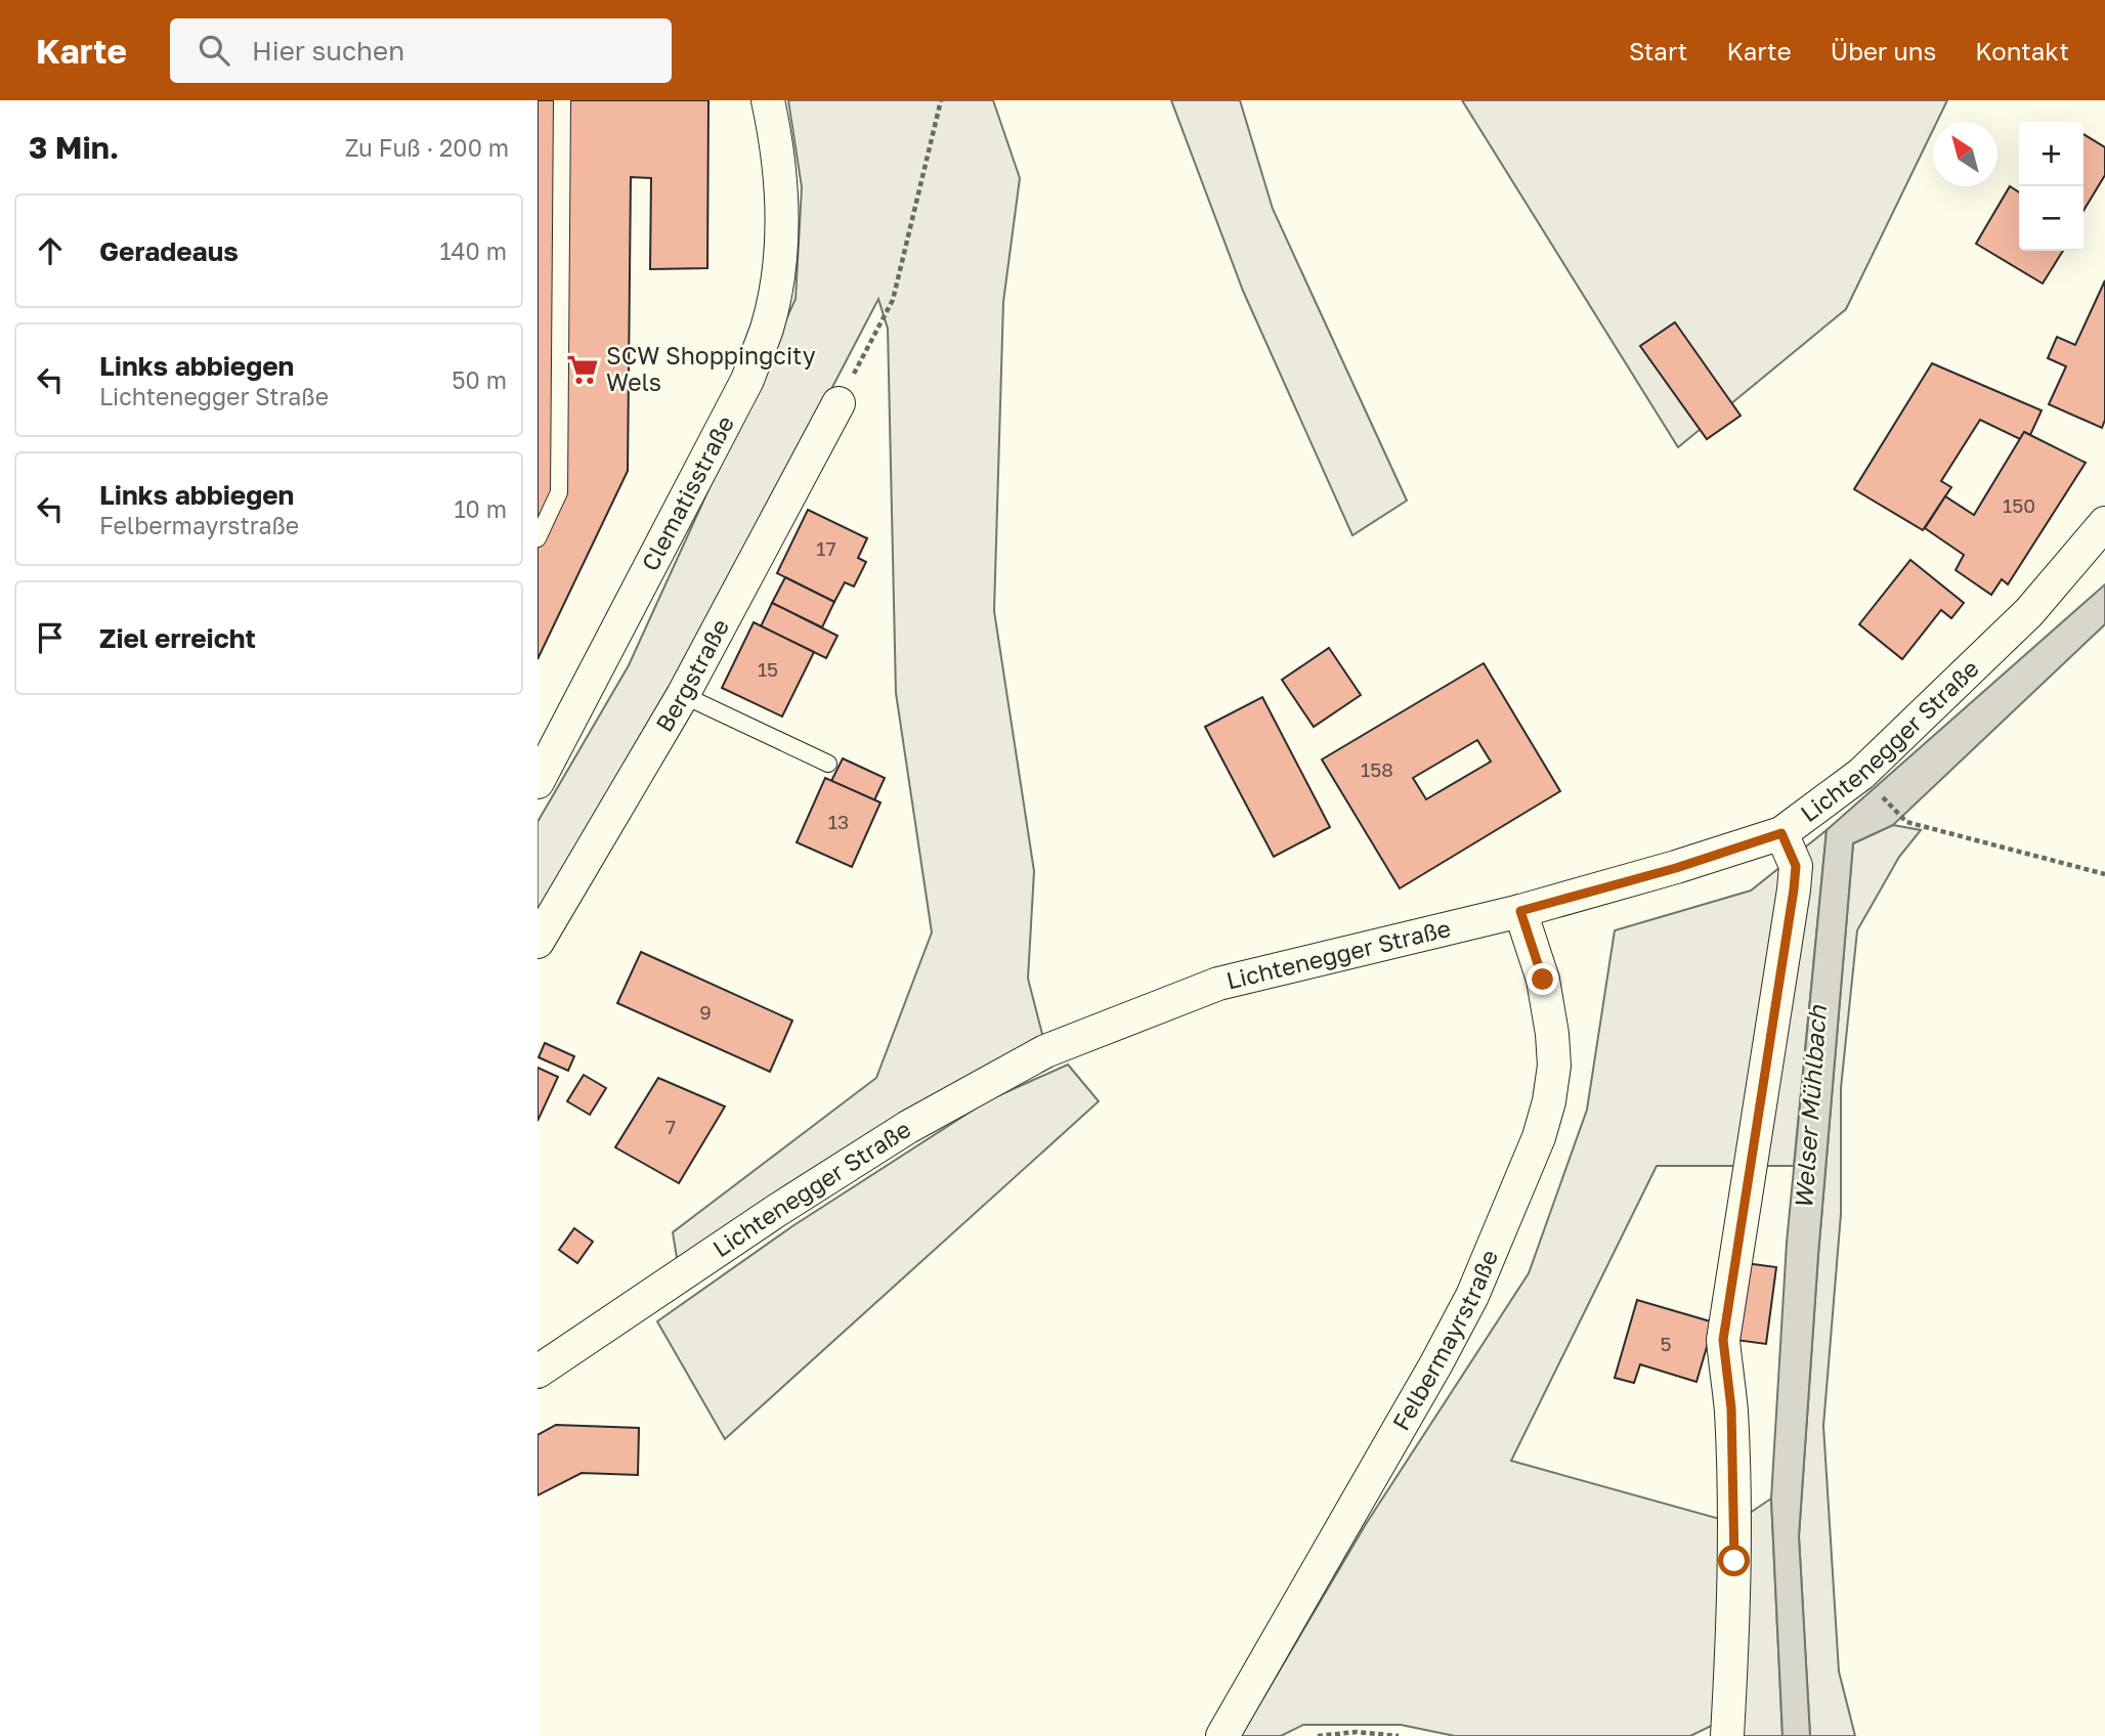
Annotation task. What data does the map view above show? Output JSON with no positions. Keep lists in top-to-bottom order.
{
  "streets": {
    "street": [
      "Clematisstraße",
      "Bergstraße",
      "Lichtenegger Straße",
      "Felbermayrstraße"
    ]
  },
  "crossings": [
    ["Lichtenegger Straße", "Felbermayrstraße"]
  ],
  "water": ["Welser Mühlbach"],
  "places": {
    "supermarket": ["SCW Shoppingcity Wels"]
  },
  "house_numbers": [
    "150",
    "17",
    "15",
    "158",
    "13",
    "9",
    "7",
    "5"
  ],
  "north": "top left",
  "page": {
    "header": "Karte",
    "search": "Hier suchen",
    "nav": [
      "Start",
      "Karte",
      "Über uns",
      "Kontakt"
    ],
    "heading": ["3 Min.", "Zu Fuß · 200 m"],
    "map_buttons": ["+", "−"],
    "list": [
      ["Geradeaus", "140 m"],
      ["Links abbiegen", "Lichtenegger Straße", "50 m"],
      ["Links abbiegen", "Felbermayrstraße", "10 m"],
      "Ziel erreicht"
    ]
  }
}
